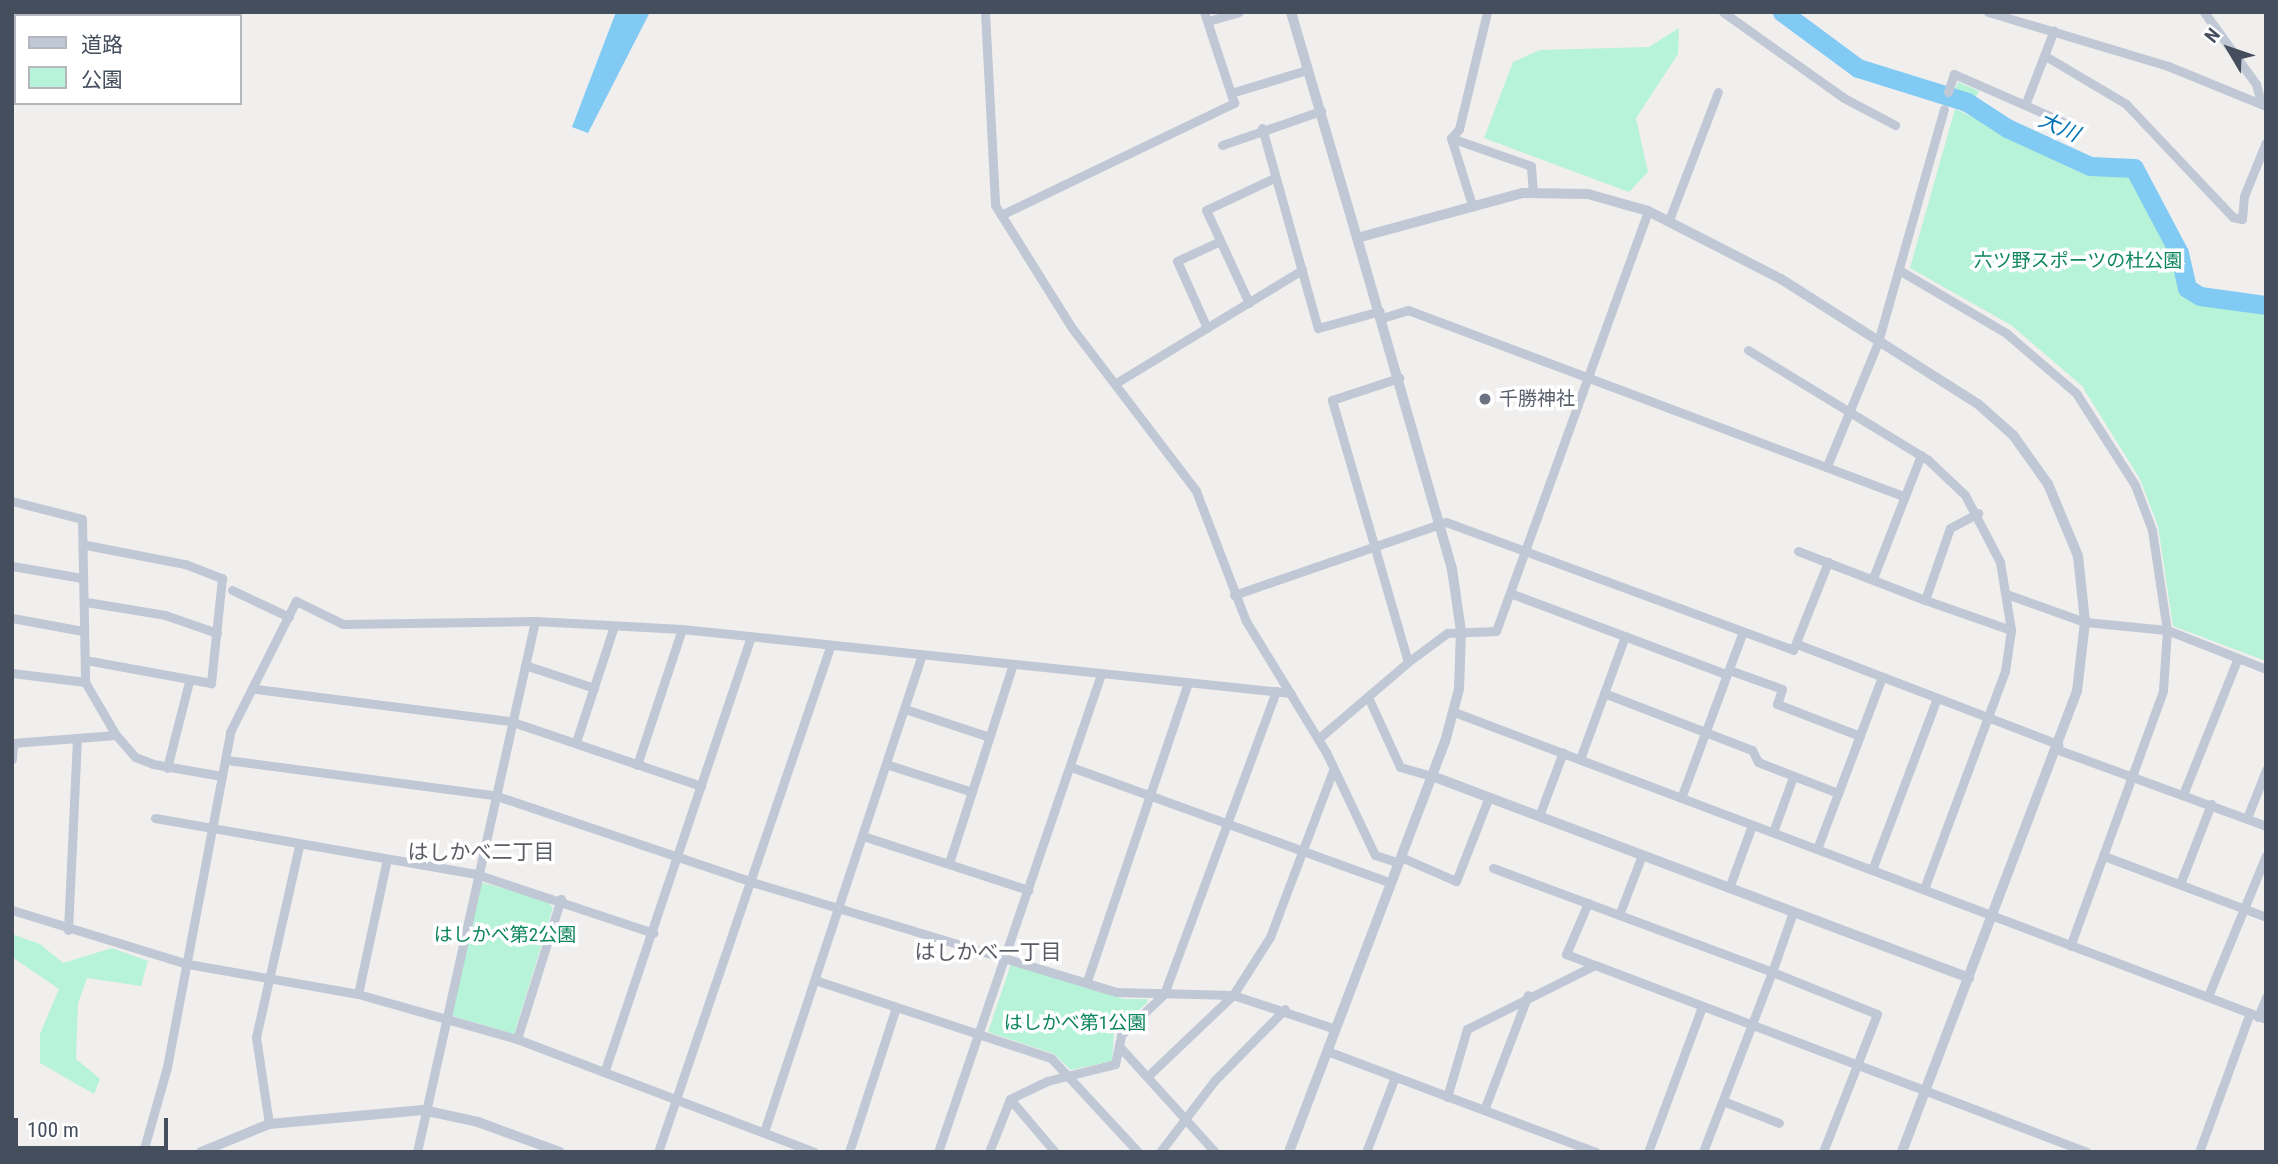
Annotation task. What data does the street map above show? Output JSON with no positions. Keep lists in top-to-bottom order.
{
  "districts": ["はしかべ二丁目", "はしかべ一丁目"],
  "water": ["大川"],
  "parks": ["六ツ野スポーツの杜公園", "はしかべ第2公園", "はしかべ第1公園"],
  "places": ["千勝神社"],
  "legend": ["道路", "公園"],
  "scale_bar": "100 m",
  "north": "top left"
}
